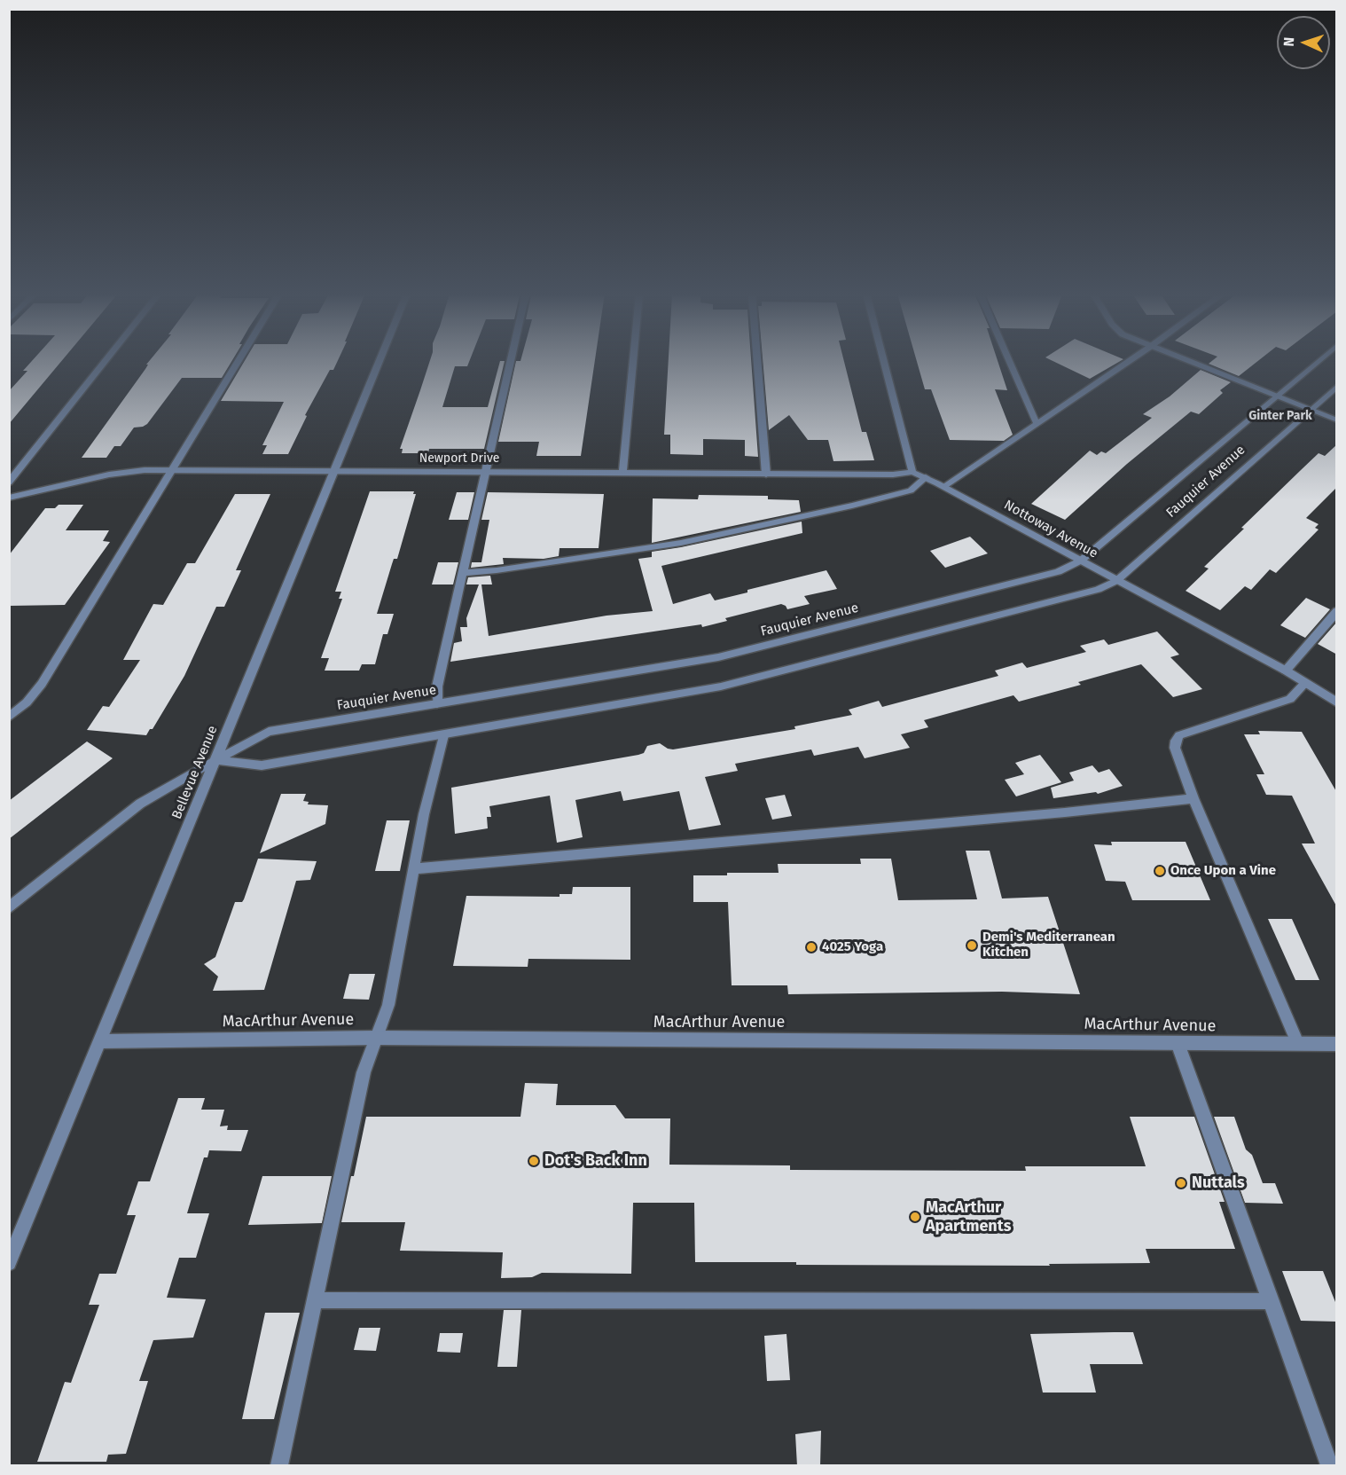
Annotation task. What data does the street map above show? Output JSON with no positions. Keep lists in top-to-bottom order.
{
  "streets": {
    "street": [
      "Newport Drive",
      "Fauquier Avenue",
      "Nottoway Avenue",
      "Bellevue Avenue",
      "MacArthur Avenue"
    ]
  },
  "crossings": [
    ["Newport Drive", "Nottoway Avenue"],
    ["Newport Drive", "Bellevue Avenue"],
    ["Fauquier Avenue", "Nottoway Avenue"],
    ["Fauquier Avenue", "Bellevue Avenue"],
    ["Bellevue Avenue", "MacArthur Avenue"]
  ],
  "districts": ["Ginter Park"],
  "places": [
    "Once Upon a Vine",
    "Demi's Mediterranean Kitchen",
    "4025 Yoga",
    "Dot's Back Inn",
    "Nuttals",
    "MacArthur Apartments"
  ],
  "north": "left"
}
